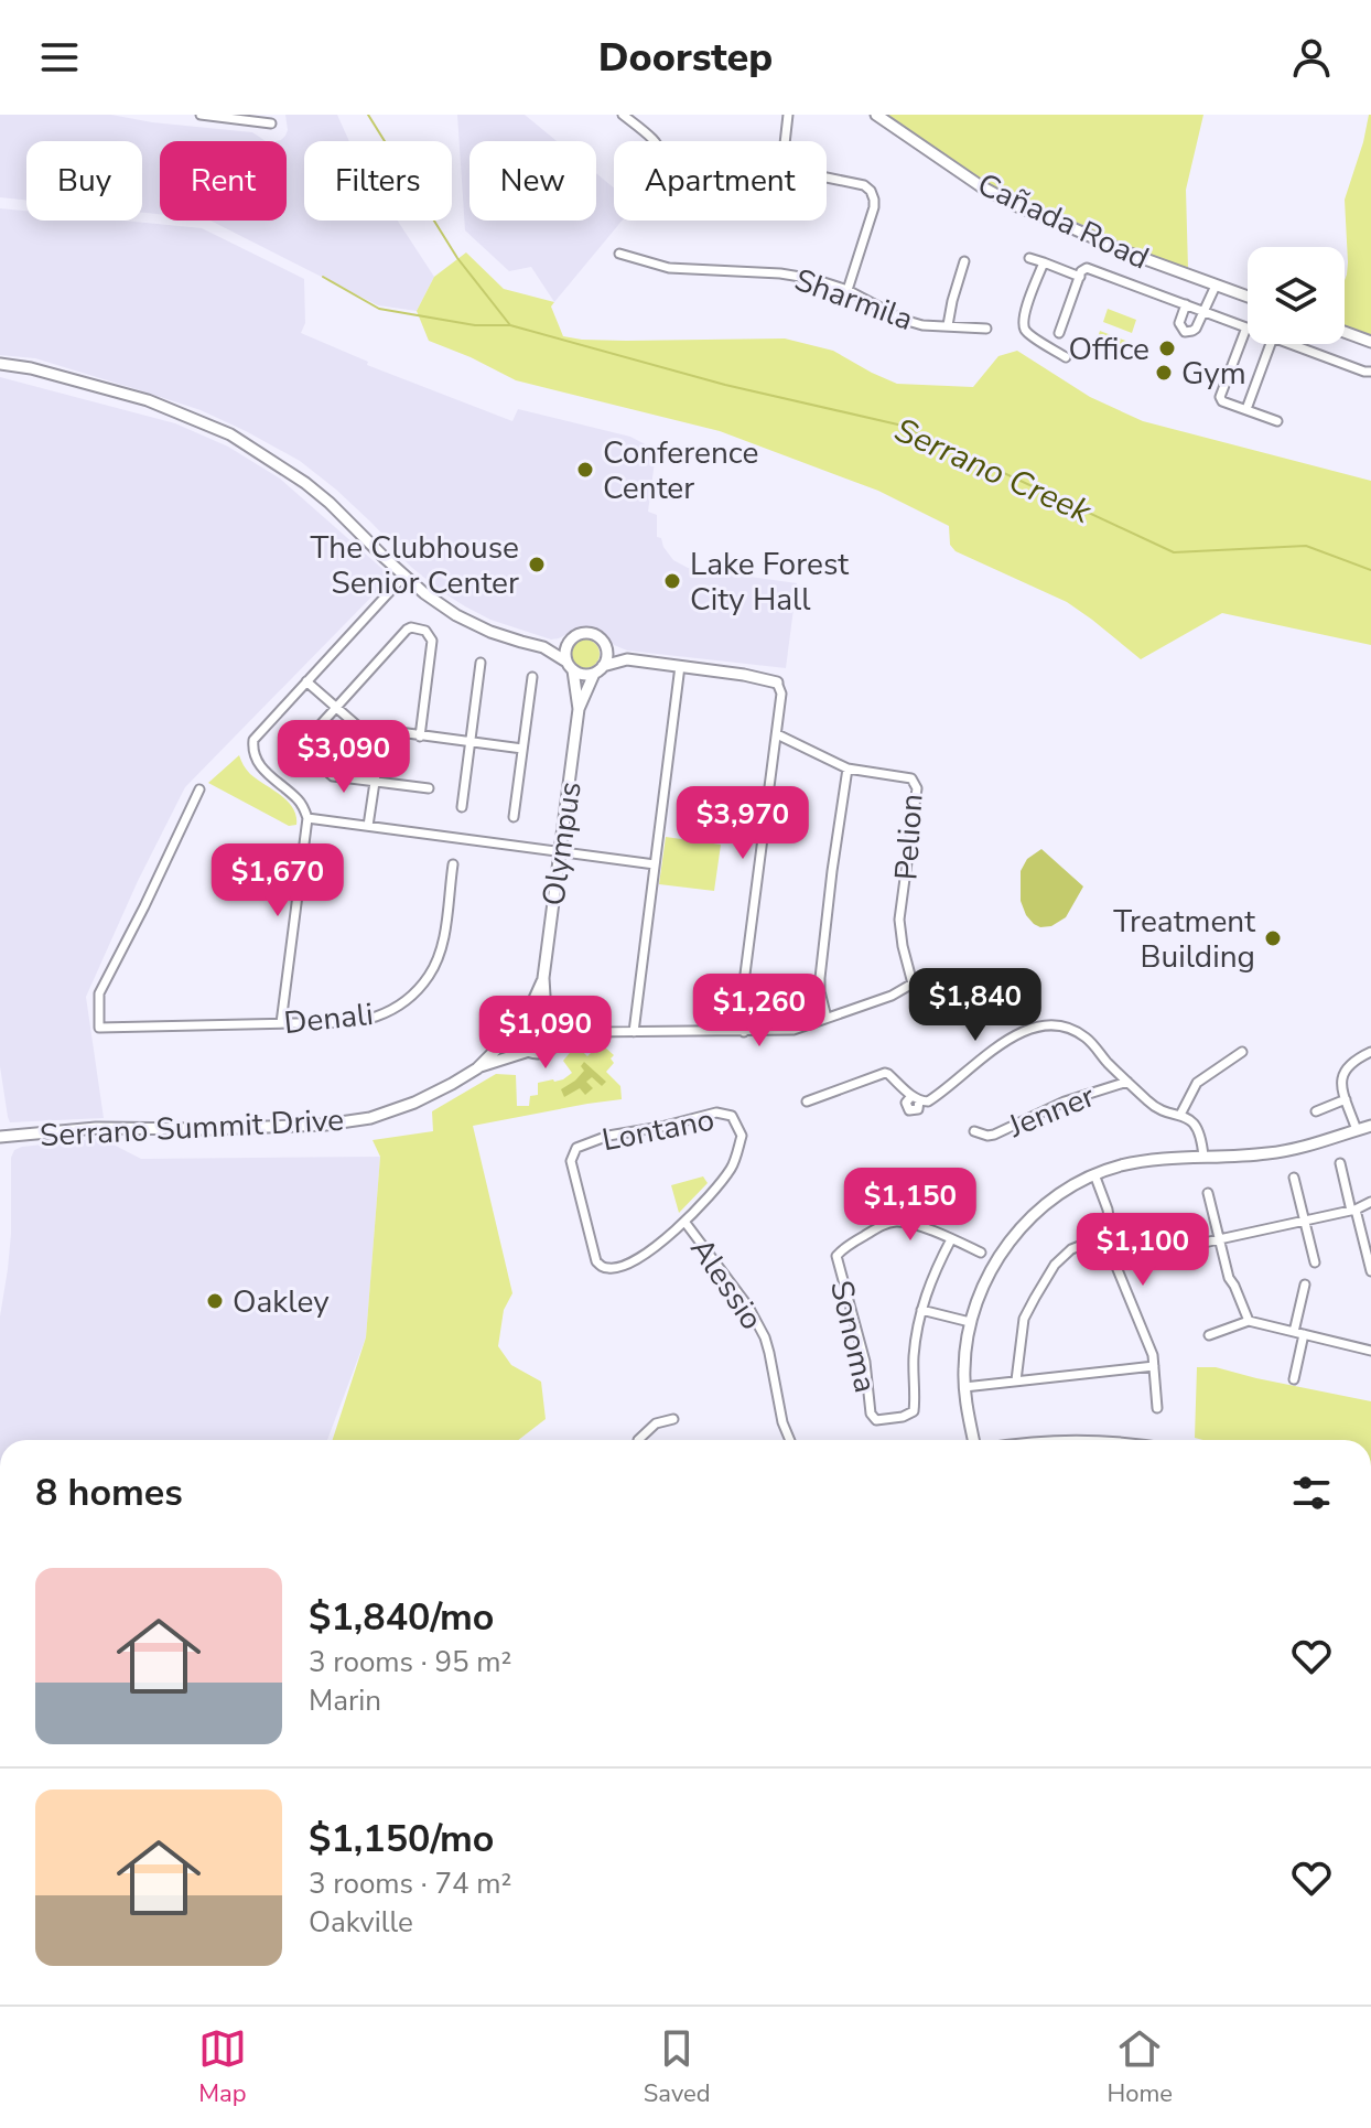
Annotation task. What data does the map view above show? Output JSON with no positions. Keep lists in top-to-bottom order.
{
  "streets": {
    "street": [
      "Cañada Road",
      "Sharmila",
      "Pelion",
      "Olympus",
      "Denali",
      "Jenner",
      "Serrano Summit Drive",
      "Lontano",
      "Alessio",
      "Sonoma"
    ]
  },
  "crossings": [
    ["Pelion", "Serrano Summit Drive"],
    ["Olympus", "Serrano Summit Drive"],
    ["Lontano", "Alessio"]
  ],
  "water": ["Serrano Creek"],
  "places": [
    "Office",
    "Gym",
    "Conference Center",
    "The Clubhouse Senior Center",
    "Lake Forest City Hall",
    "Treatment Building",
    "Oakley"
  ],
  "page": {
    "header": "Doorstep",
    "chip": [
      "Buy",
      "Rent",
      "Filters",
      "New",
      "Apartment"
    ],
    "price": [
      "$3,090",
      "$3,970",
      "$1,670",
      "$1,840",
      "$1,260",
      "$1,090",
      "$1,150",
      "$1,100"
    ],
    "heading": "8 homes",
    "list": [
      {
        "name": "$1,840/mo",
        "note": "3 rooms · 95 m² · Marin"
      },
      {
        "name": "$1,150/mo",
        "note": "3 rooms · 74 m² · Oakville"
      }
    ],
    "tabs": ["Map", "Saved", "Home"]
  }
}
